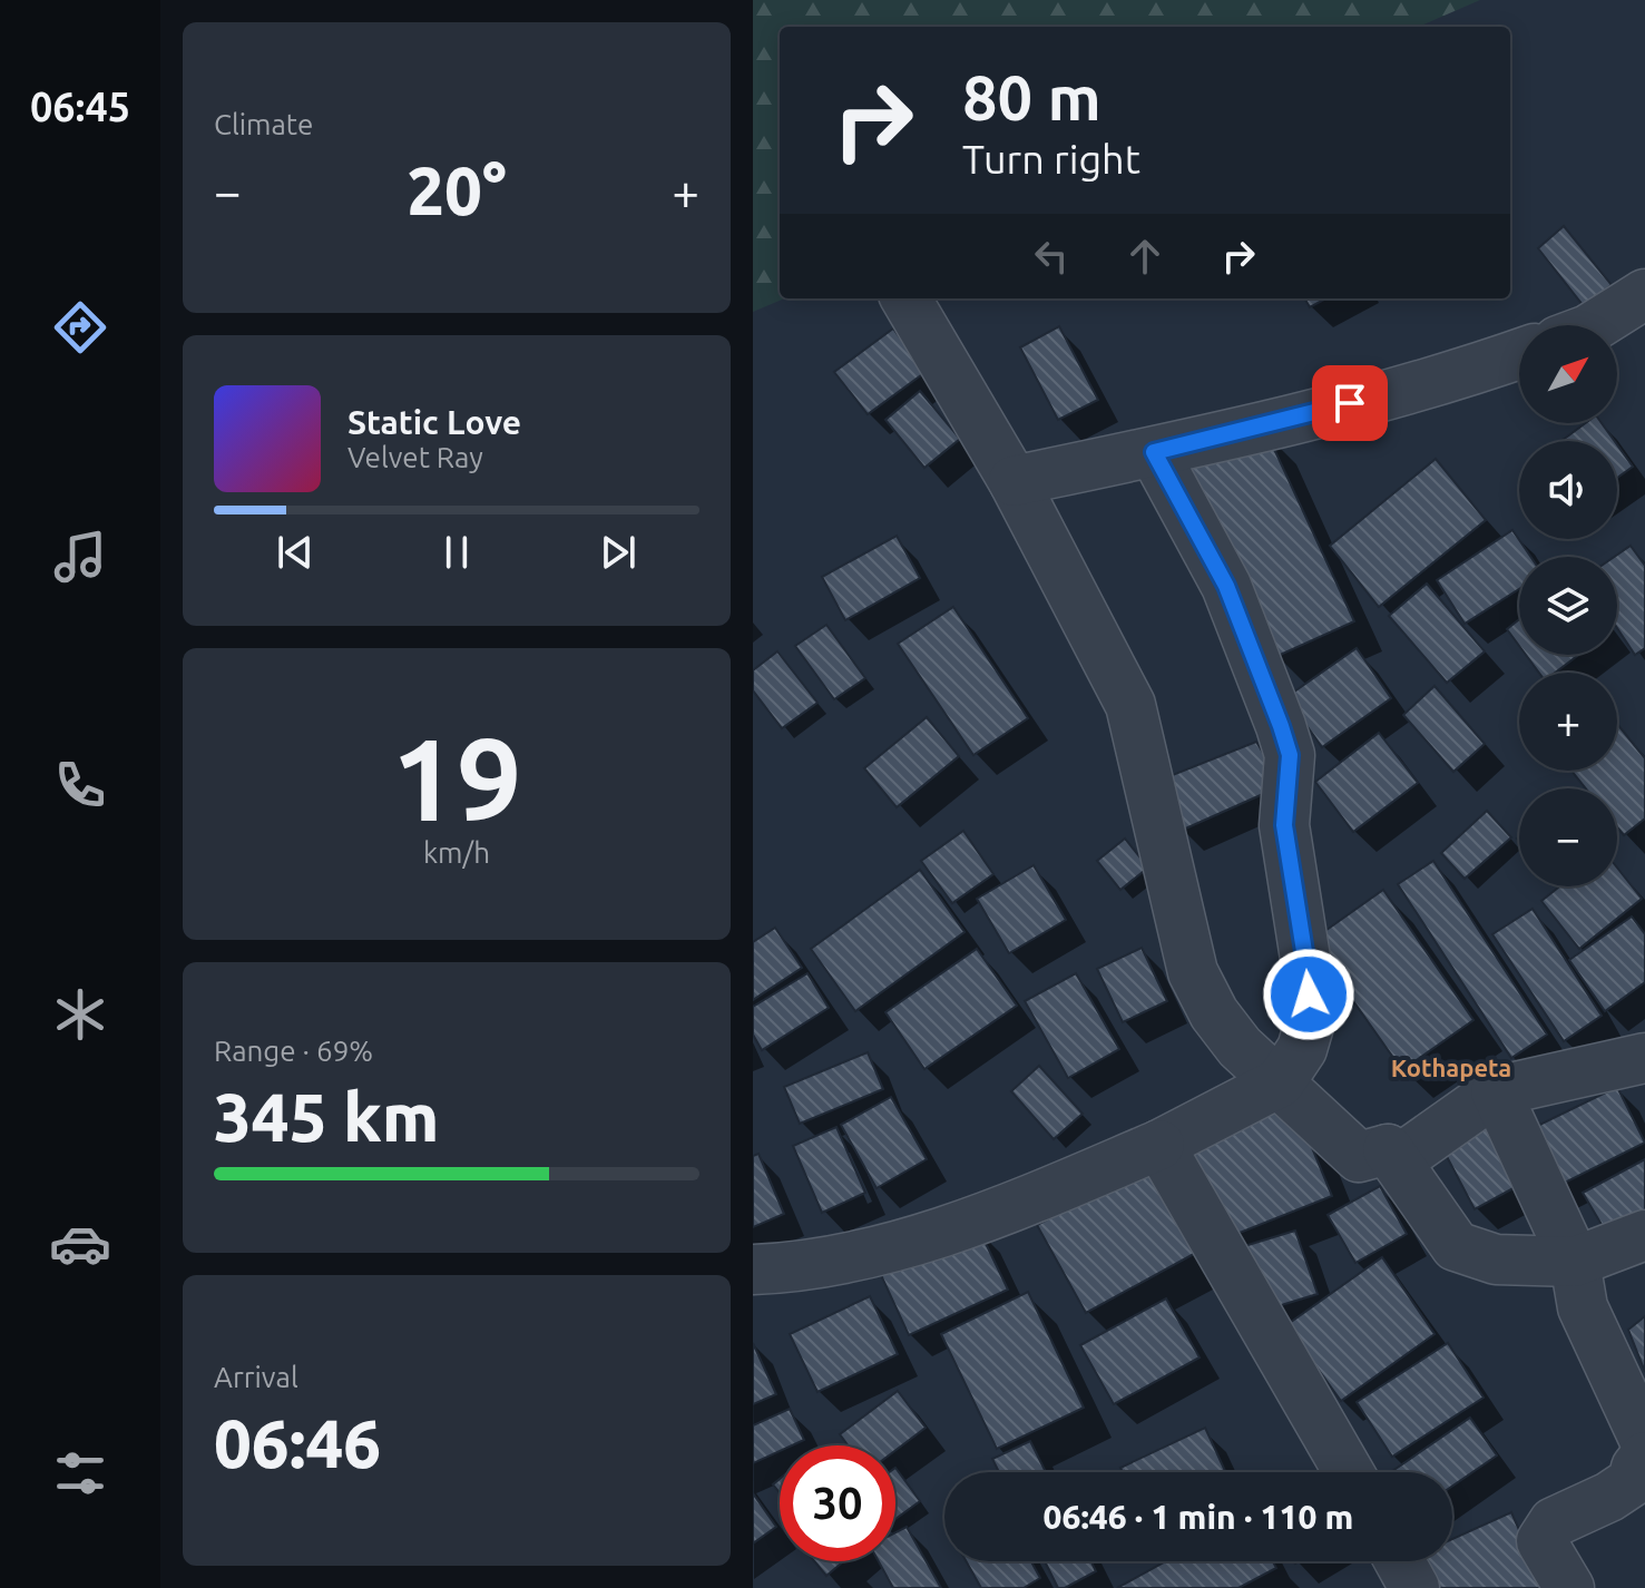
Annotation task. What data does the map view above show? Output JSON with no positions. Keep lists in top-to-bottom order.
{
  "districts": ["Kothapeta"],
  "north": "top right",
  "page": {
    "tabs": "06:45",
    "tile": [
      "Climate",
      ["19", "km/h"],
      ["Range · 69%", "345 km"],
      ["Arrival", "06:46"]
    ],
    "turn": ["80 m", "Turn right"],
    "heat": ["−", "20°", "+"],
    "map_buttons": ["+", "−"],
    "song": ["Static Love", "Velvet Ray"],
    "limit": "30",
    "trip": "06:46 · 1 min · 110 m"
  }
}
